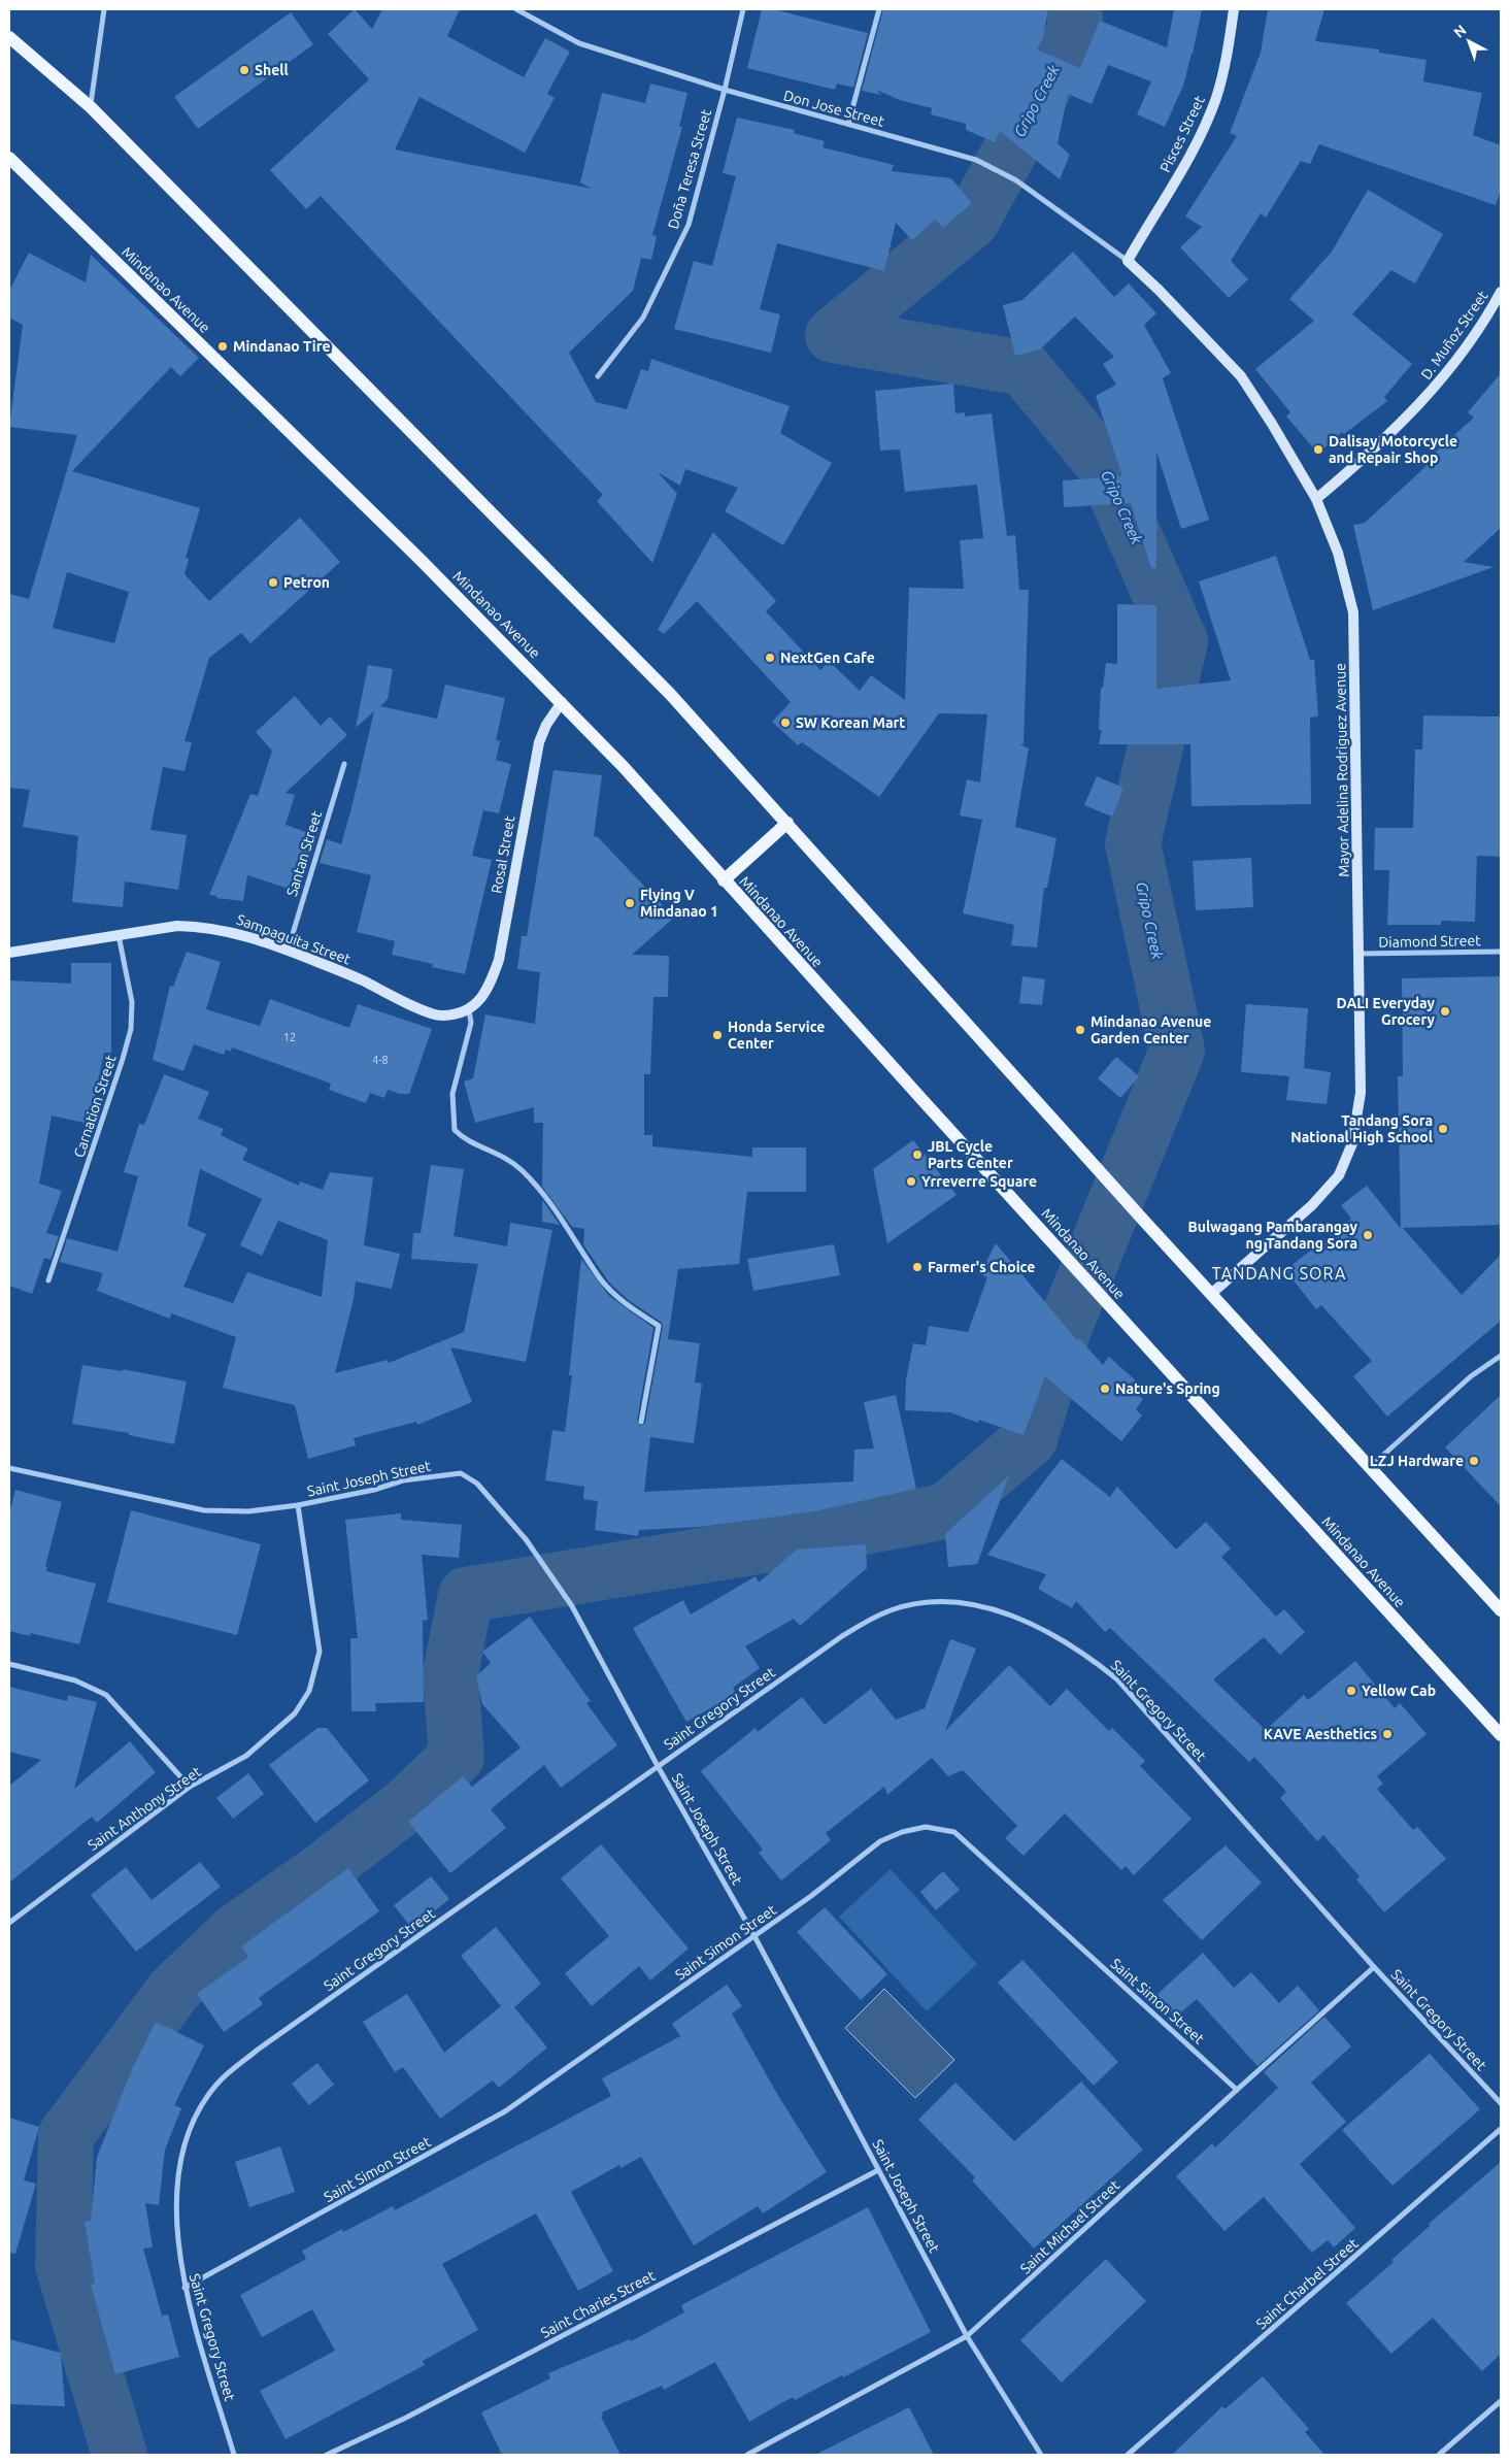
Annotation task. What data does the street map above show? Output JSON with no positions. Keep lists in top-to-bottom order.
{
  "streets": {
    "main road": ["Mindanao Avenue"],
    "street": [
      "Don Jose Street",
      "Pisces Street",
      "Doña Teresa Street",
      "D. Muñoz Street",
      "Mayor Adelina Rodriguez Avenue",
      "Santan Street",
      "Rosal Street",
      "Sampaguita Street",
      "Diamond Street",
      "Carnation Street",
      "Saint Joseph Street",
      "Saint Gregory Street",
      "Saint Anthony Street",
      "Saint Simon Street",
      "Saint Michael Street",
      "Saint Charbel Street",
      "Saint Charies Street"
    ]
  },
  "crossings": [
    ["Don Jose Street", "Pisces Street"],
    ["Don Jose Street", "Doña Teresa Street"],
    ["Don Jose Street", "Mayor Adelina Rodriguez Avenue"],
    ["Pisces Street", "Mayor Adelina Rodriguez Avenue"],
    ["Mindanao Avenue", "Rosal Street"],
    ["D. Muñoz Street", "Mayor Adelina Rodriguez Avenue"],
    ["Mayor Adelina Rodriguez Avenue", "Diamond Street"],
    ["Santan Street", "Sampaguita Street"],
    ["Rosal Street", "Sampaguita Street"],
    ["Sampaguita Street", "Carnation Street"],
    ["Saint Joseph Street", "Saint Gregory Street"],
    ["Saint Joseph Street", "Saint Anthony Street"],
    ["Saint Joseph Street", "Saint Simon Street"],
    ["Saint Joseph Street", "Saint Michael Street"],
    ["Saint Joseph Street", "Saint Charies Street"],
    ["Saint Gregory Street", "Saint Simon Street"],
    ["Saint Gregory Street", "Saint Michael Street"],
    ["Saint Simon Street", "Saint Michael Street"]
  ],
  "districts": ["TANDANG SORA"],
  "water": ["Gripo Creek"],
  "places": [
    "Shell",
    "Mindanao Tire",
    "Dalisay Motorcycle and Repair Shop",
    "Petron",
    "NextGen Cafe",
    "SW Korean Mart",
    "Flying V Mindanao 1",
    "DALI Everyday Grocery",
    "Mindanao Avenue Garden Center",
    "Honda Service Center",
    "Tandang Sora National High School",
    "JBL Cycle Parts Center",
    "Yrreverre Square",
    "Bulwagang Pambarangay ng Tandang Sora",
    "Farmer's Choice",
    "Nature's Spring",
    "LZJ Hardware",
    "Yellow Cab",
    "KAVE Aesthetics"
  ],
  "house_numbers": ["12", "4-8"],
  "north": "top left"
}
